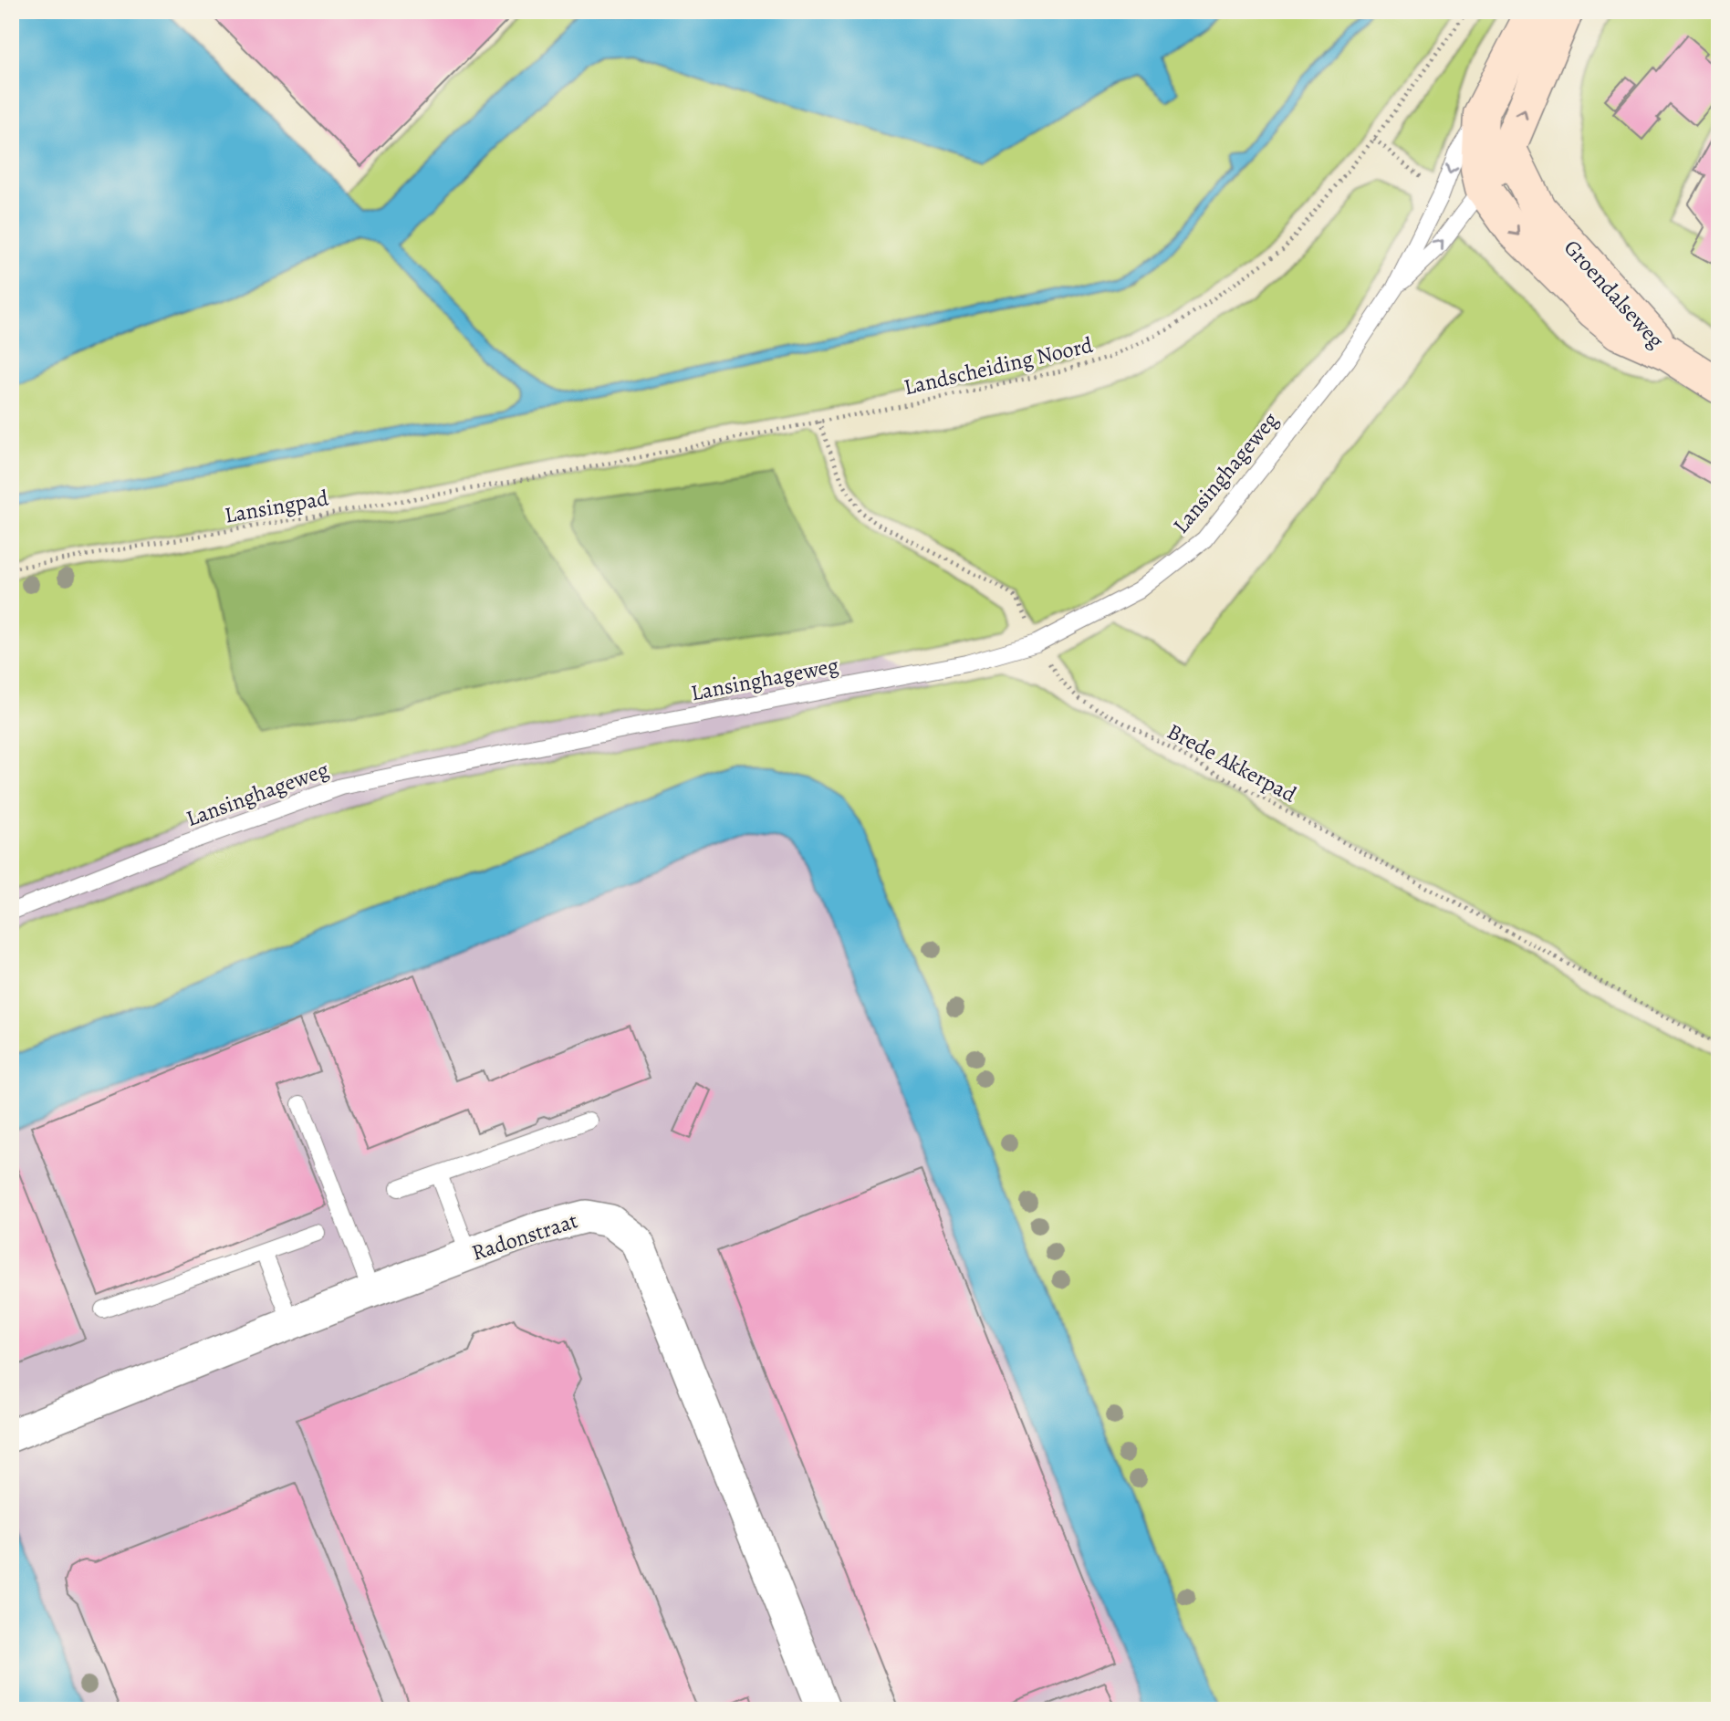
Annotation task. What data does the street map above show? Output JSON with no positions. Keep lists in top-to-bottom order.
{
  "streets": {
    "street": ["Groendalseweg", "Radonstraat"],
    "lane": ["Lansinghageweg"],
    "path": ["Landscheiding Noord", "Lansingpad", "Brede Akkerpad"]
  },
  "crossings": [
    ["Groendalseweg", "Lansinghageweg"],
    ["Landscheiding Noord", "Lansingpad"],
    ["Landscheiding Noord", "Brede Akkerpad"],
    ["Lansinghageweg", "Brede Akkerpad"]
  ]
}
